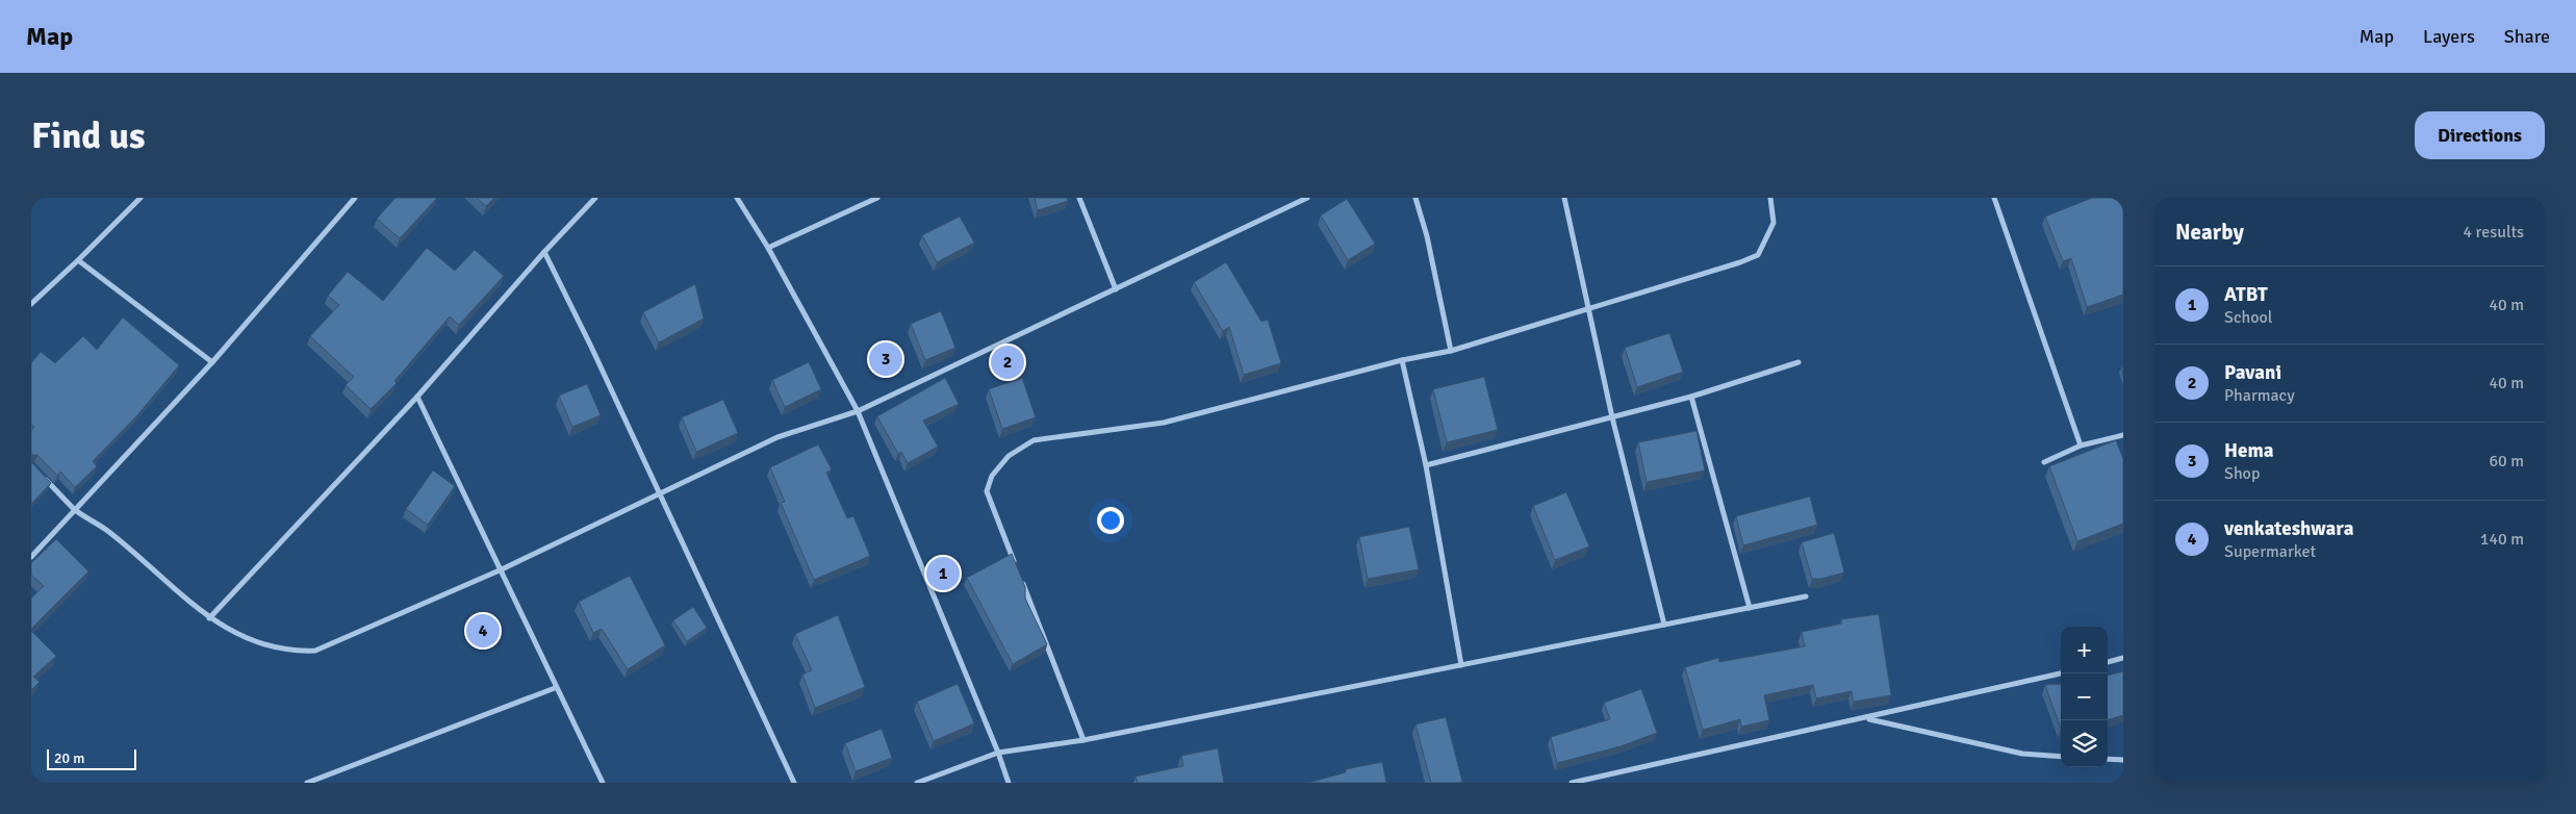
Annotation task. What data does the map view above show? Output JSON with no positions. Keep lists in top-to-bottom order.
{
  "scale_bar": "20 m",
  "page": {
    "header": "Map",
    "nav": ["Map", "Layers", "Share"],
    "buttons": "Directions",
    "title": "Find us",
    "heading": ["Nearby", "4 results"],
    "list": [
      {
        "mark": "1",
        "name": "ATBT",
        "note": "School",
        "value": "40 m"
      },
      {
        "mark": "2",
        "name": "Pavani",
        "note": "Pharmacy",
        "value": "40 m"
      },
      {
        "mark": "3",
        "name": "Hema",
        "note": "Shop",
        "value": "60 m"
      },
      {
        "mark": "4",
        "name": "venkateshwara",
        "note": "Supermarket",
        "value": "140 m"
      }
    ],
    "pins": [
      "3",
      "2",
      "1",
      "4"
    ],
    "map_buttons": ["+", "−"],
    "scale": "20 m"
  }
}
